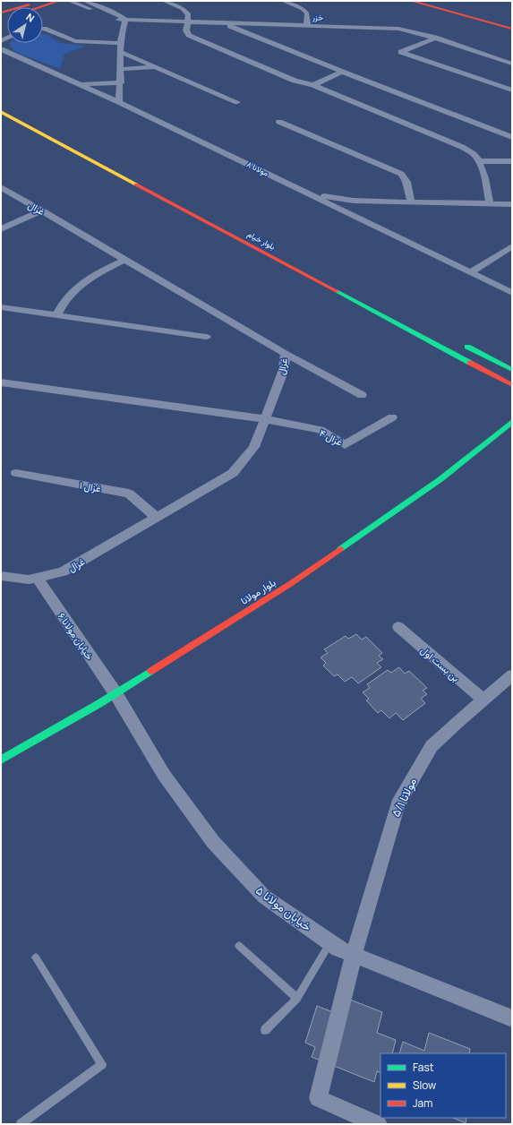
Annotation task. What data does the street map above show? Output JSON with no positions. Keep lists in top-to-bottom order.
{
  "streets": {
    "street": [
      "خزر",
      "مولانا ۸",
      "غزال",
      "بلوار خیام",
      "غزال ۴",
      "غزال ۱",
      "بلوار مولانا",
      "خیابان مولانا ۶",
      "بن بست اول",
      "مولانا ۵/۱",
      "خیابان مولانا ۵"
    ]
  },
  "crossings": [
    ["غزال", "غزال ۴"],
    ["غزال", "غزال ۱"],
    ["غزال", "خیابان مولانا ۶"],
    ["بلوار مولانا", "خیابان مولانا ۶"],
    ["بلوار مولانا", "خیابان مولانا ۵"],
    ["خیابان مولانا ۶", "خیابان مولانا ۵"],
    ["بن بست اول", "مولانا ۵/۱"],
    ["مولانا ۵/۱", "خیابان مولانا ۵"]
  ],
  "legend": ["Fast", "Slow", "Jam"],
  "north": "top right"
}
